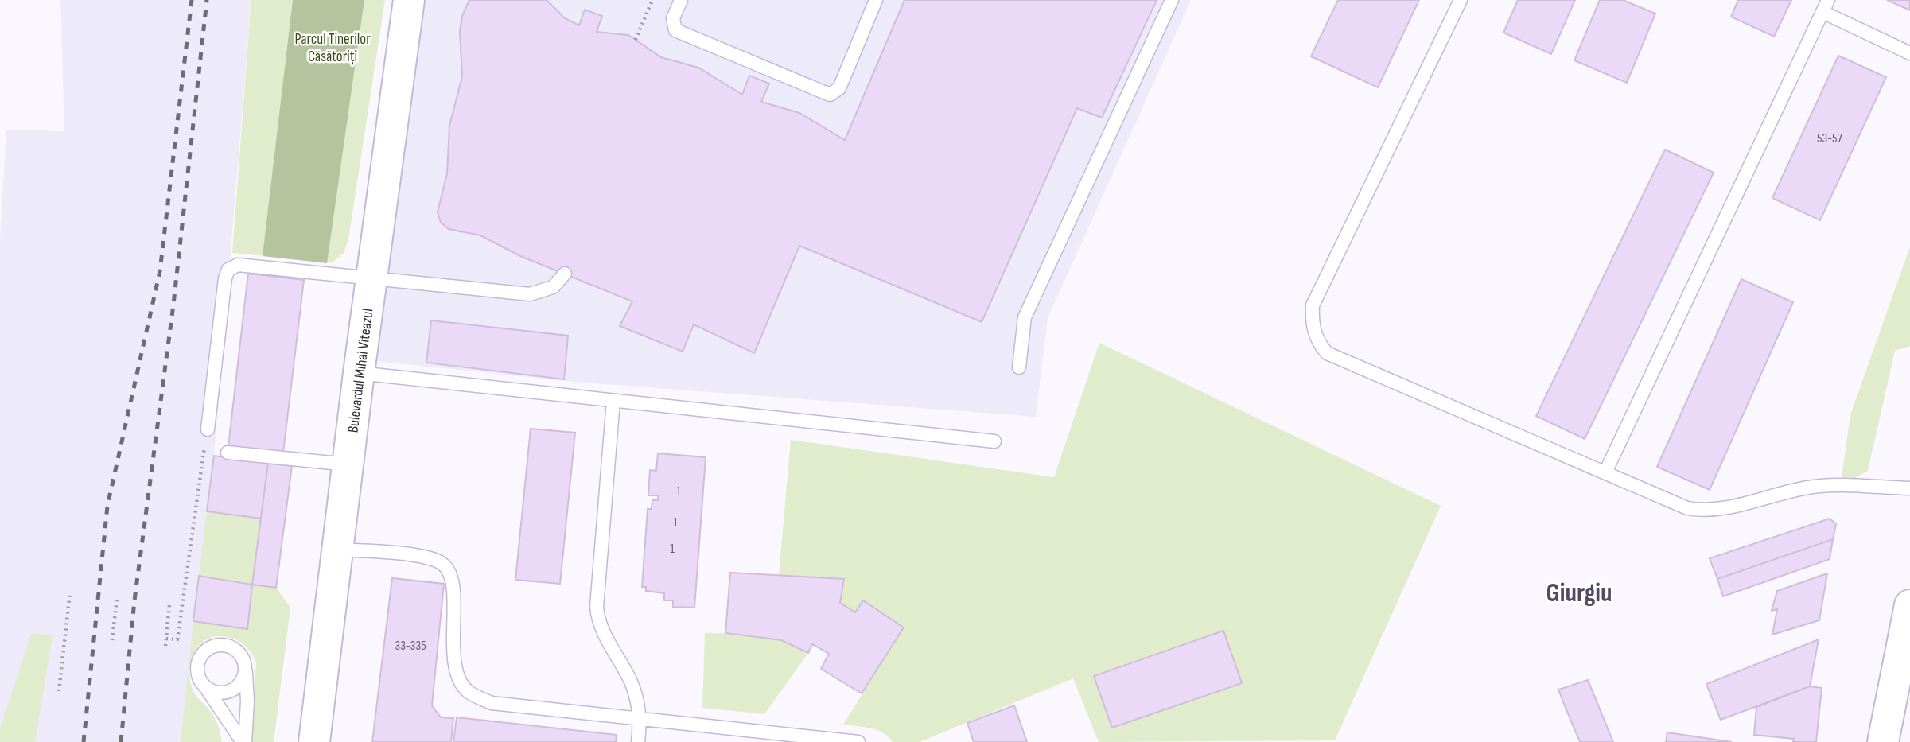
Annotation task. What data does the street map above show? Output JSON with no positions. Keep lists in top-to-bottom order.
{
  "streets": {
    "main road": ["Bulevardul Mihai Viteazul"]
  },
  "districts": ["Giurgiu"],
  "parks": ["Parcul Tinerilor Căsătoriți"],
  "house_numbers": [
    "53-57",
    "1",
    "1",
    "1",
    "33-335"
  ]
}
